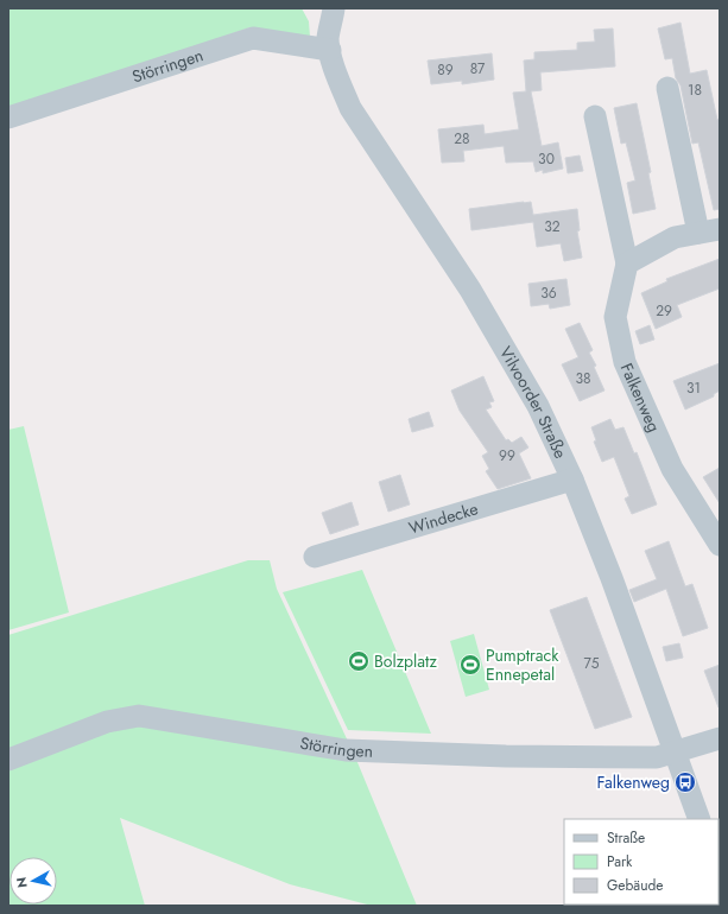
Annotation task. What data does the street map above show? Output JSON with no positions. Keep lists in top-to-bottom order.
{
  "streets": {
    "street": [
      "Störringen",
      "Falkenweg",
      "Vilvoorder Straße",
      "Windecke"
    ]
  },
  "crossings": [
    ["Störringen", "Vilvoorder Straße"],
    ["Vilvoorder Straße", "Windecke"]
  ],
  "places": {
    "sports": ["Bolzplatz", "Pumptrack Ennepetal"],
    "bus stop": ["Falkenweg"]
  },
  "house_numbers": [
    "87",
    "89",
    "18",
    "28",
    "30",
    "32",
    "36",
    "29",
    "38",
    "31",
    "99",
    "75"
  ],
  "legend": ["Straße", "Park", "Gebäude"],
  "north": "left"
}
